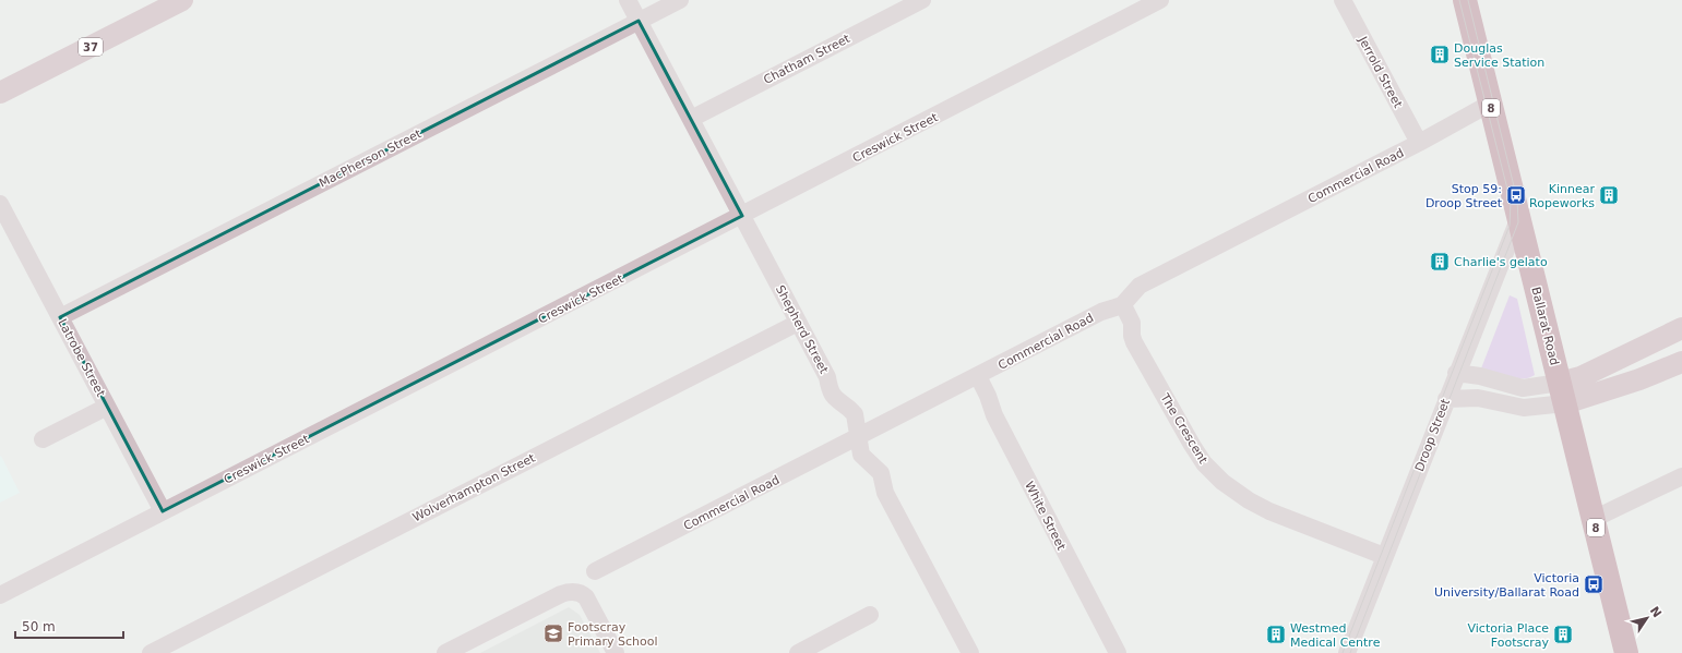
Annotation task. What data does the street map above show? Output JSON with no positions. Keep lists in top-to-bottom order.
{
  "streets": {
    "highway": ["8", "Ballarat Road"],
    "main road": ["37"],
    "street": [
      "Chatham Street",
      "Jerrold Street",
      "Creswick Street",
      "MacPherson Street",
      "Commercial Road",
      "Shepherd Street",
      "Latrobe Street",
      "The Crescent",
      "Droop Street",
      "Wolverhampton Street",
      "White Street"
    ]
  },
  "crossings": [
    ["Chatham Street", "Shepherd Street"],
    ["Jerrold Street", "Commercial Road"],
    ["Creswick Street", "Shepherd Street"],
    ["Creswick Street", "Latrobe Street"],
    ["MacPherson Street", "Shepherd Street"],
    ["MacPherson Street", "Latrobe Street"],
    ["Commercial Road", "Ballarat Road"],
    ["Commercial Road", "Shepherd Street"],
    ["Commercial Road", "The Crescent"],
    ["Commercial Road", "White Street"],
    ["Ballarat Road", "Droop Street"],
    ["Shepherd Street", "Wolverhampton Street"],
    ["The Crescent", "Droop Street"]
  ],
  "places": {
    "building": [
      "Douglas Service Station",
      "Kinnear Ropeworks",
      "Charlie's gelato",
      "Westmed Medical Centre",
      "Victoria Place Footscray"
    ],
    "bus stop": ["Stop 59: Droop Street", "Victoria University/Ballarat Road"],
    "school or university": ["Footscray Primary School"]
  },
  "scale_bar": "50 m",
  "north": "top right"
}
